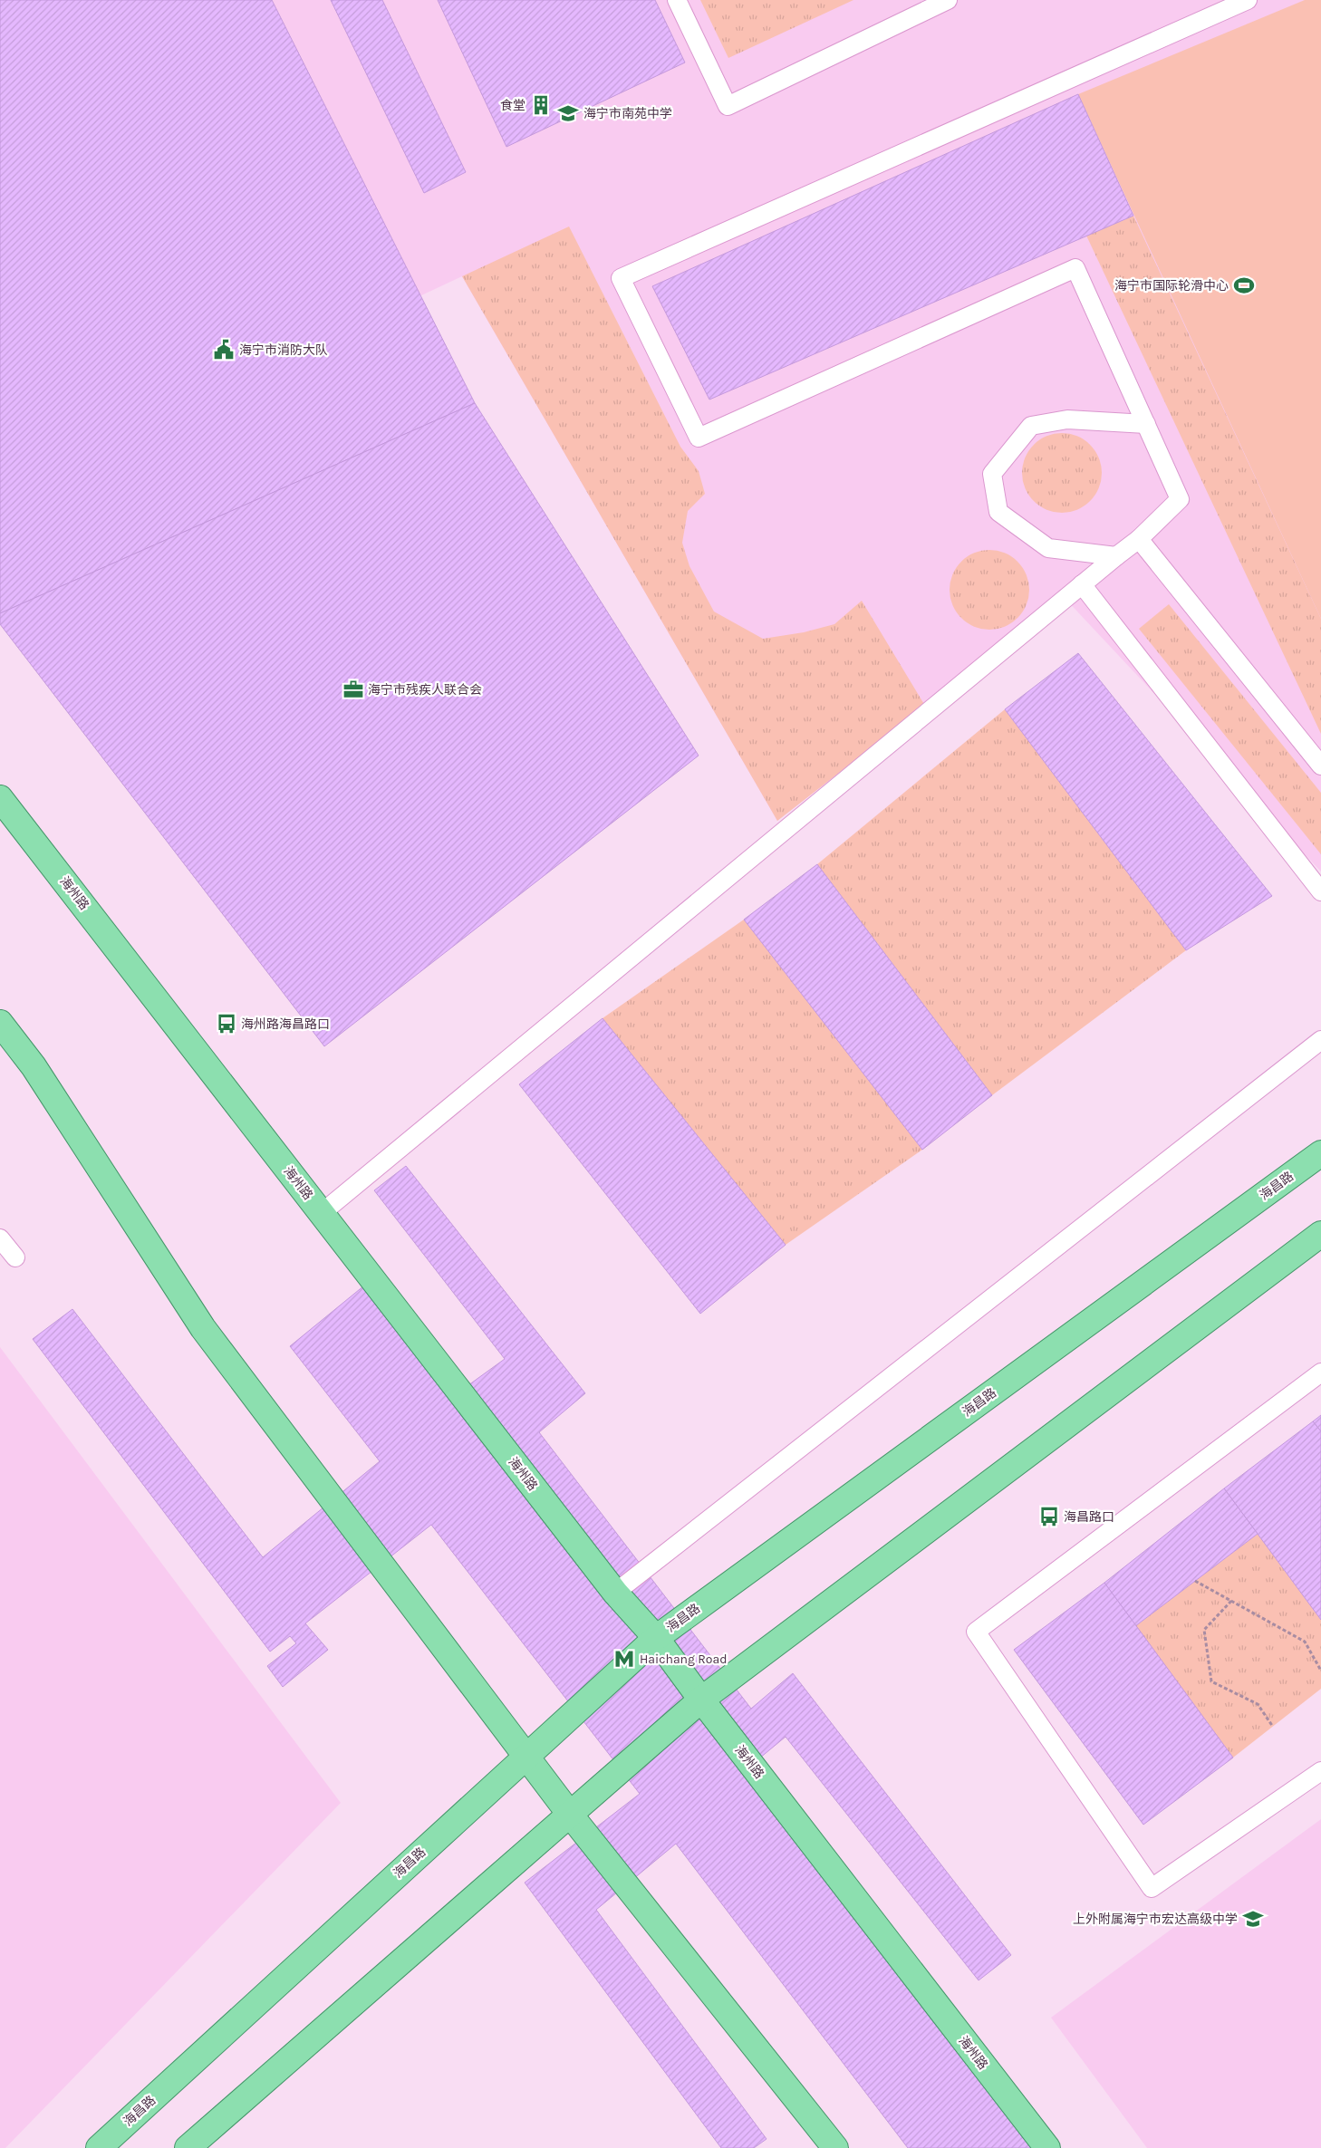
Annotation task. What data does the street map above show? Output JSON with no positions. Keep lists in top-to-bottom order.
{
  "streets": {
    "main road": ["海州路", "海昌路"]
  },
  "crossings": [
    ["海州路", "海昌路"]
  ],
  "places": {
    "building": ["食堂"],
    "school or university": ["海宁市南苑中学", "上外附属海宁市宏达高级中学"],
    "sports": ["海宁市国际轮滑中心"],
    "public building": ["海宁市消防大队"],
    "office": ["海宁市残疾人联合会"],
    "bus stop": ["海州路海昌路口", "海昌路口"],
    "metro station": ["Haichang Road"]
  }
}
